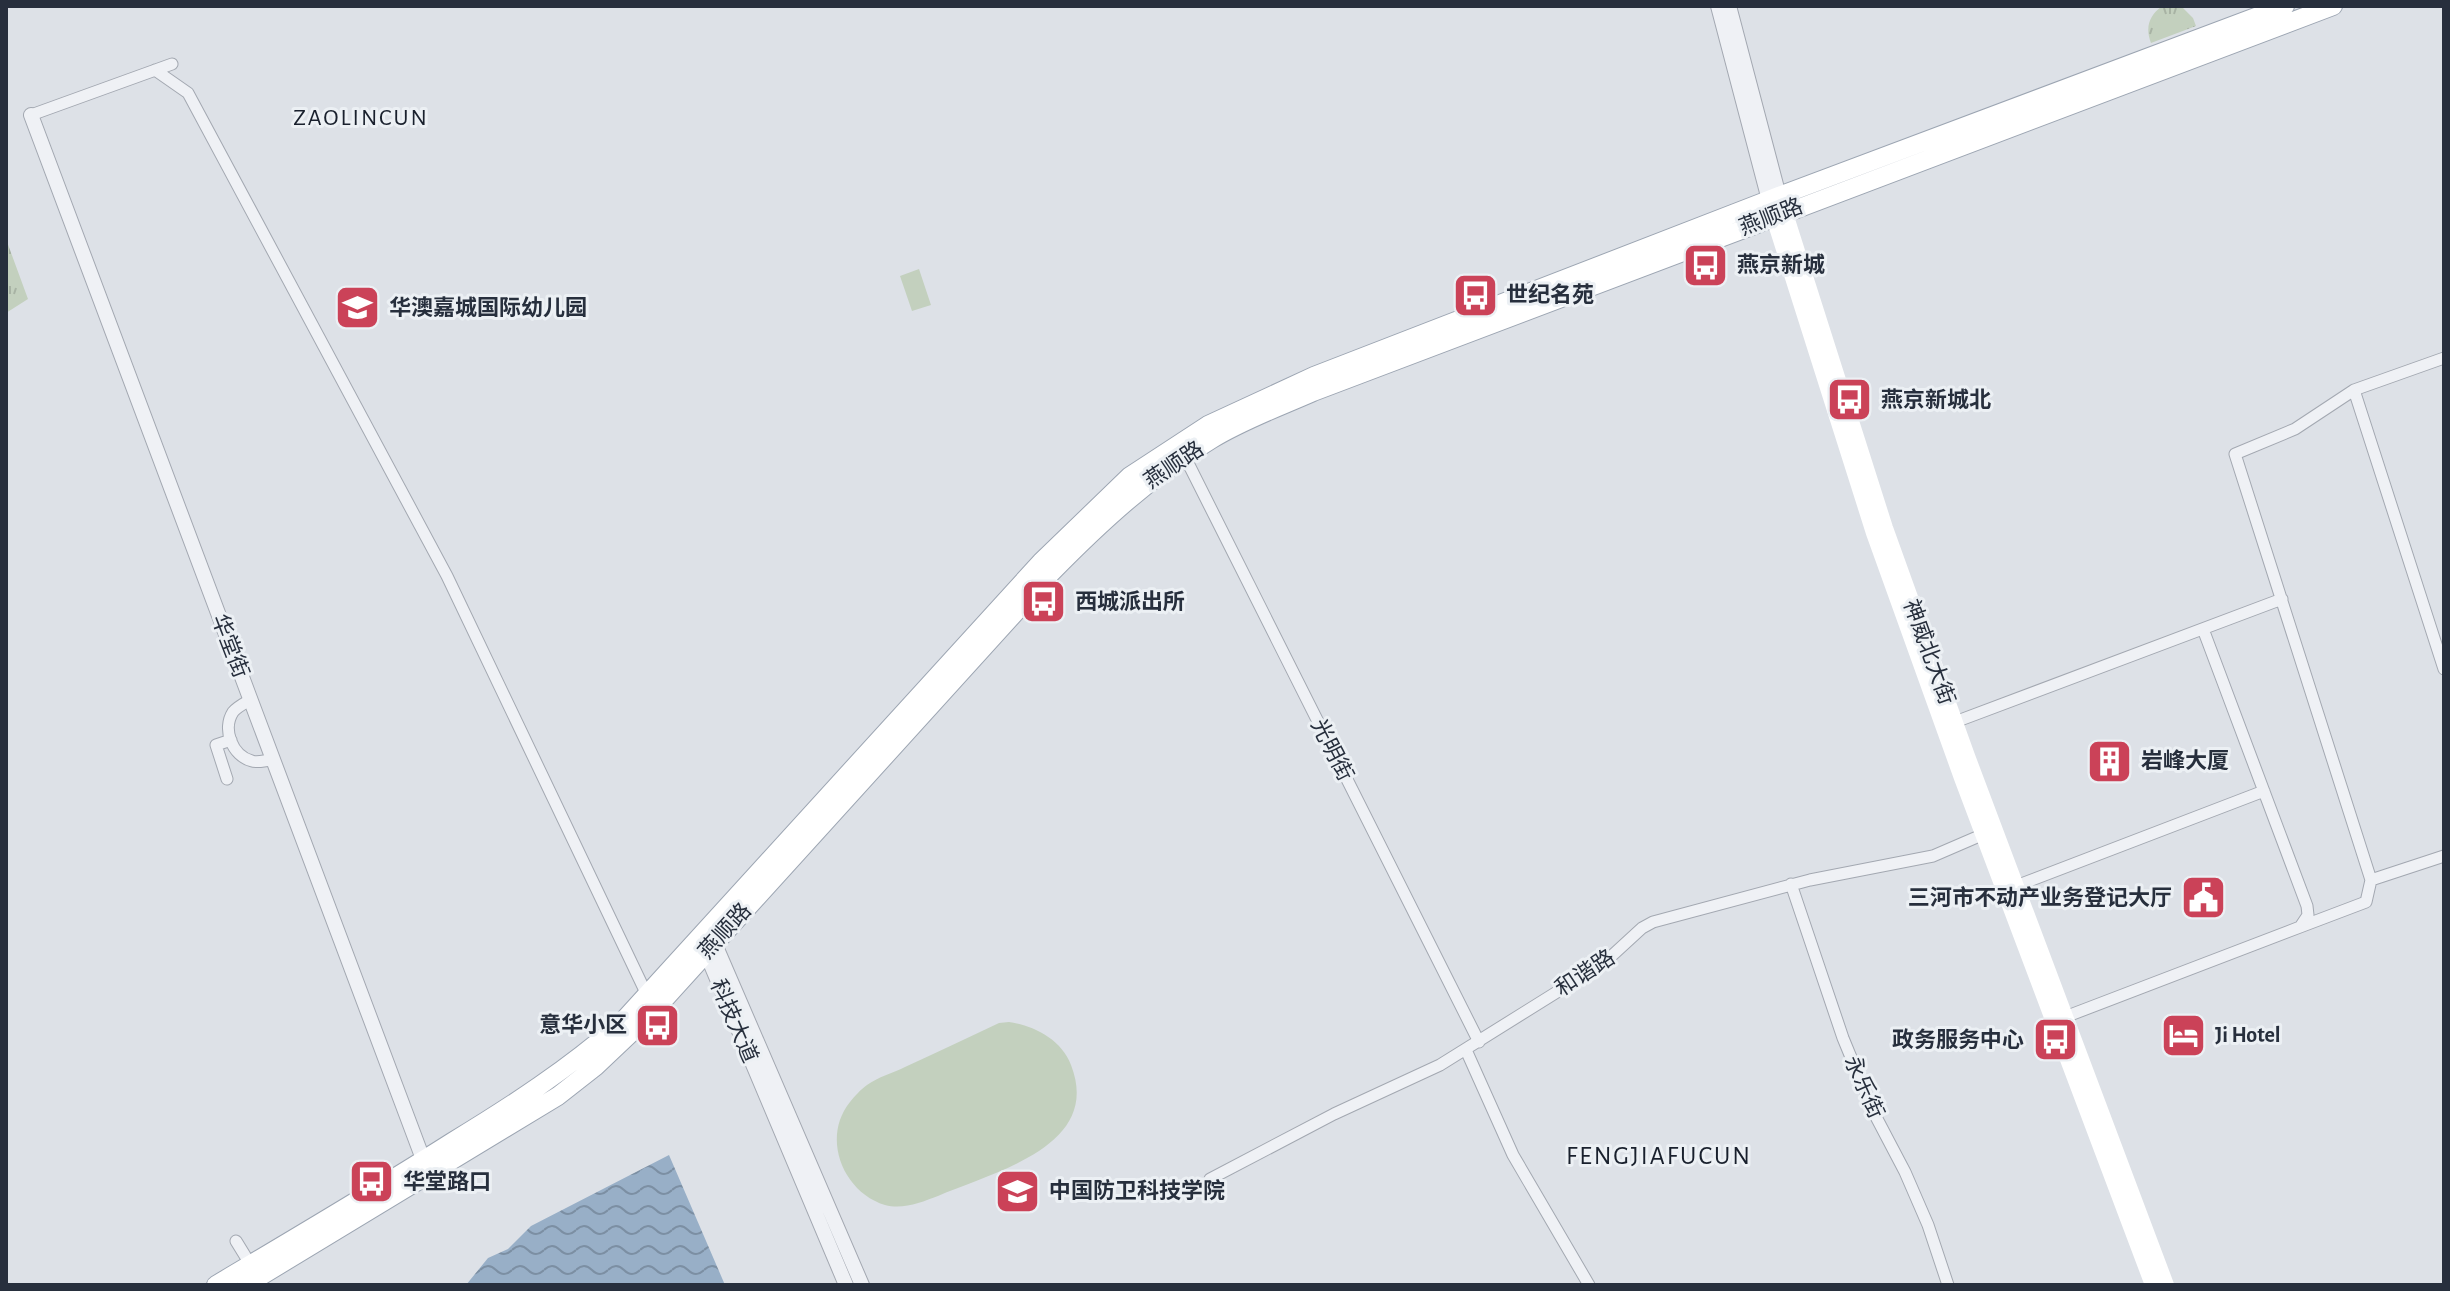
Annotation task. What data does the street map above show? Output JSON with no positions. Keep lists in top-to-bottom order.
{
  "streets": {
    "main road": ["燕顺路", "神威北大街"],
    "street": [
      "华堂街",
      "光明街",
      "和谐路",
      "科技大道",
      "永乐街"
    ]
  },
  "crossings": [
    ["燕顺路", "华堂街"],
    ["燕顺路", "神威北大街"],
    ["燕顺路", "光明街"],
    ["燕顺路", "科技大道"],
    ["神威北大街", "和谐路"],
    ["光明街", "和谐路"],
    ["和谐路", "永乐街"]
  ],
  "districts": ["ZAOLINCUN", "FENGJIAFUCUN"],
  "places": {
    "bus stop": [
      "燕京新城",
      "世纪名苑",
      "燕京新城北",
      "西城派出所",
      "意华小区",
      "政务服务中心",
      "华堂路口"
    ],
    "school or university": ["华澳嘉城国际幼儿园", "中国防卫科技学院"],
    "building": ["岩峰大厦"],
    "public building": ["三河市不动产业务登记大厅"],
    "hotel": ["Ji Hotel"]
  }
}
